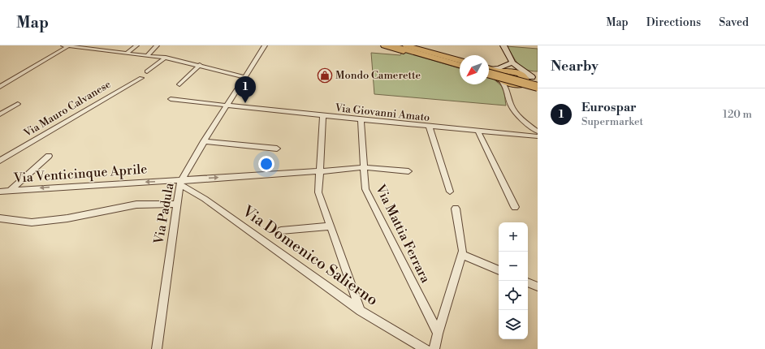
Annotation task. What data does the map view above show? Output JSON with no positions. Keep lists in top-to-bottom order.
{
  "streets": {
    "street": [
      "Via Mauro Calvanese",
      "Via Giovanni Amato",
      "Via Venticinque Aprile",
      "Via Padula",
      "Via Mattia Ferrara",
      "Via Domenico Salierno"
    ]
  },
  "crossings": [
    ["Via Giovanni Amato", "Via Padula"],
    ["Via Giovanni Amato", "Via Mattia Ferrara"],
    ["Via Venticinque Aprile", "Via Padula"],
    ["Via Venticinque Aprile", "Via Mattia Ferrara"],
    ["Via Venticinque Aprile", "Via Domenico Salierno"],
    ["Via Padula", "Via Domenico Salierno"]
  ],
  "places": {
    "shop": ["Mondo Camerette"]
  },
  "north": "bottom left",
  "page": {
    "header": "Map",
    "nav": ["Map", "Directions", "Saved"],
    "heading": "Nearby",
    "pins": "1",
    "list": [
      {
        "mark": "1",
        "name": "Eurospar",
        "note": "Supermarket",
        "value": "120 m"
      }
    ],
    "map_buttons": ["+", "−"]
  }
}
